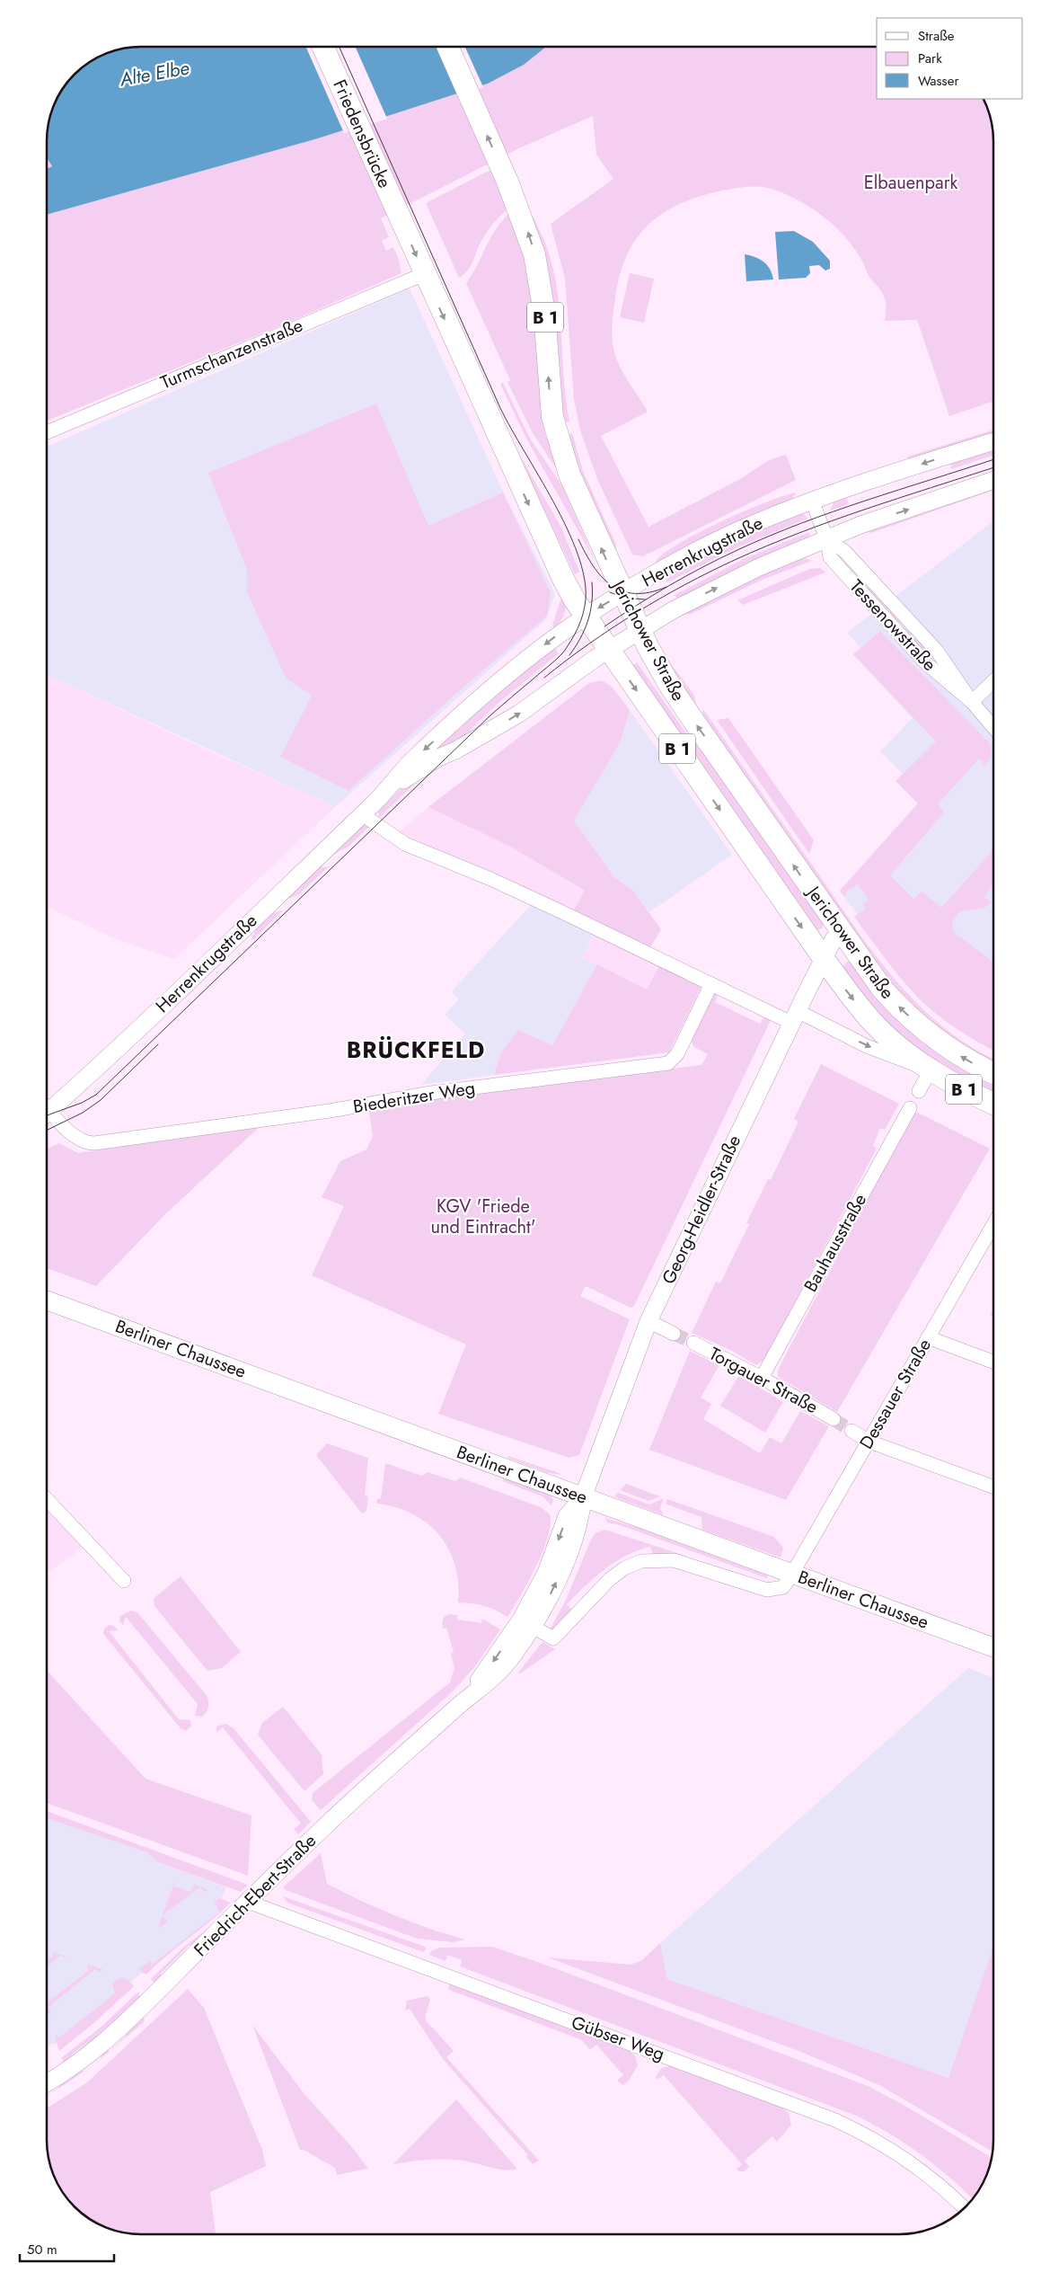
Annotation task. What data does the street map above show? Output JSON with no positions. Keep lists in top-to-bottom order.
{
  "streets": {
    "main road": [
      "Friedensbrücke",
      "B 1",
      "Jerichower Straße",
      "Berliner Chaussee"
    ],
    "street": [
      "Turmschanzenstraße",
      "Herrenkrugstraße",
      "Tessenowstraße",
      "Biederitzer Weg",
      "Georg-Heidler-Straße",
      "Bauhausstraße",
      "Torgauer Straße",
      "Dessauer Straße",
      "Friedrich-Ebert-Straße",
      "Gübser Weg"
    ]
  },
  "crossings": [
    ["Friedensbrücke", "Turmschanzenstraße"],
    ["Friedensbrücke", "Jerichower Straße"],
    ["Turmschanzenstraße", "Jerichower Straße"],
    ["Herrenkrugstraße", "Tessenowstraße"],
    ["Herrenkrugstraße", "Jerichower Straße"],
    ["Herrenkrugstraße", "Biederitzer Weg"],
    ["Jerichower Straße", "Georg-Heidler-Straße"],
    ["Georg-Heidler-Straße", "Berliner Chaussee"],
    ["Georg-Heidler-Straße", "Friedrich-Ebert-Straße"],
    ["Bauhausstraße", "Torgauer Straße"],
    ["Berliner Chaussee", "Dessauer Straße"],
    ["Berliner Chaussee", "Friedrich-Ebert-Straße"],
    ["Friedrich-Ebert-Straße", "Gübser Weg"]
  ],
  "one_way": ["Friedensbrücke"],
  "districts": ["BRÜCKFELD"],
  "water": ["Alte Elbe"],
  "parks": ["Elbauenpark", "KGV 'Friede und Eintracht'"],
  "legend": ["Straße", "Park", "Wasser"],
  "scale_bar": "50 m"
}
